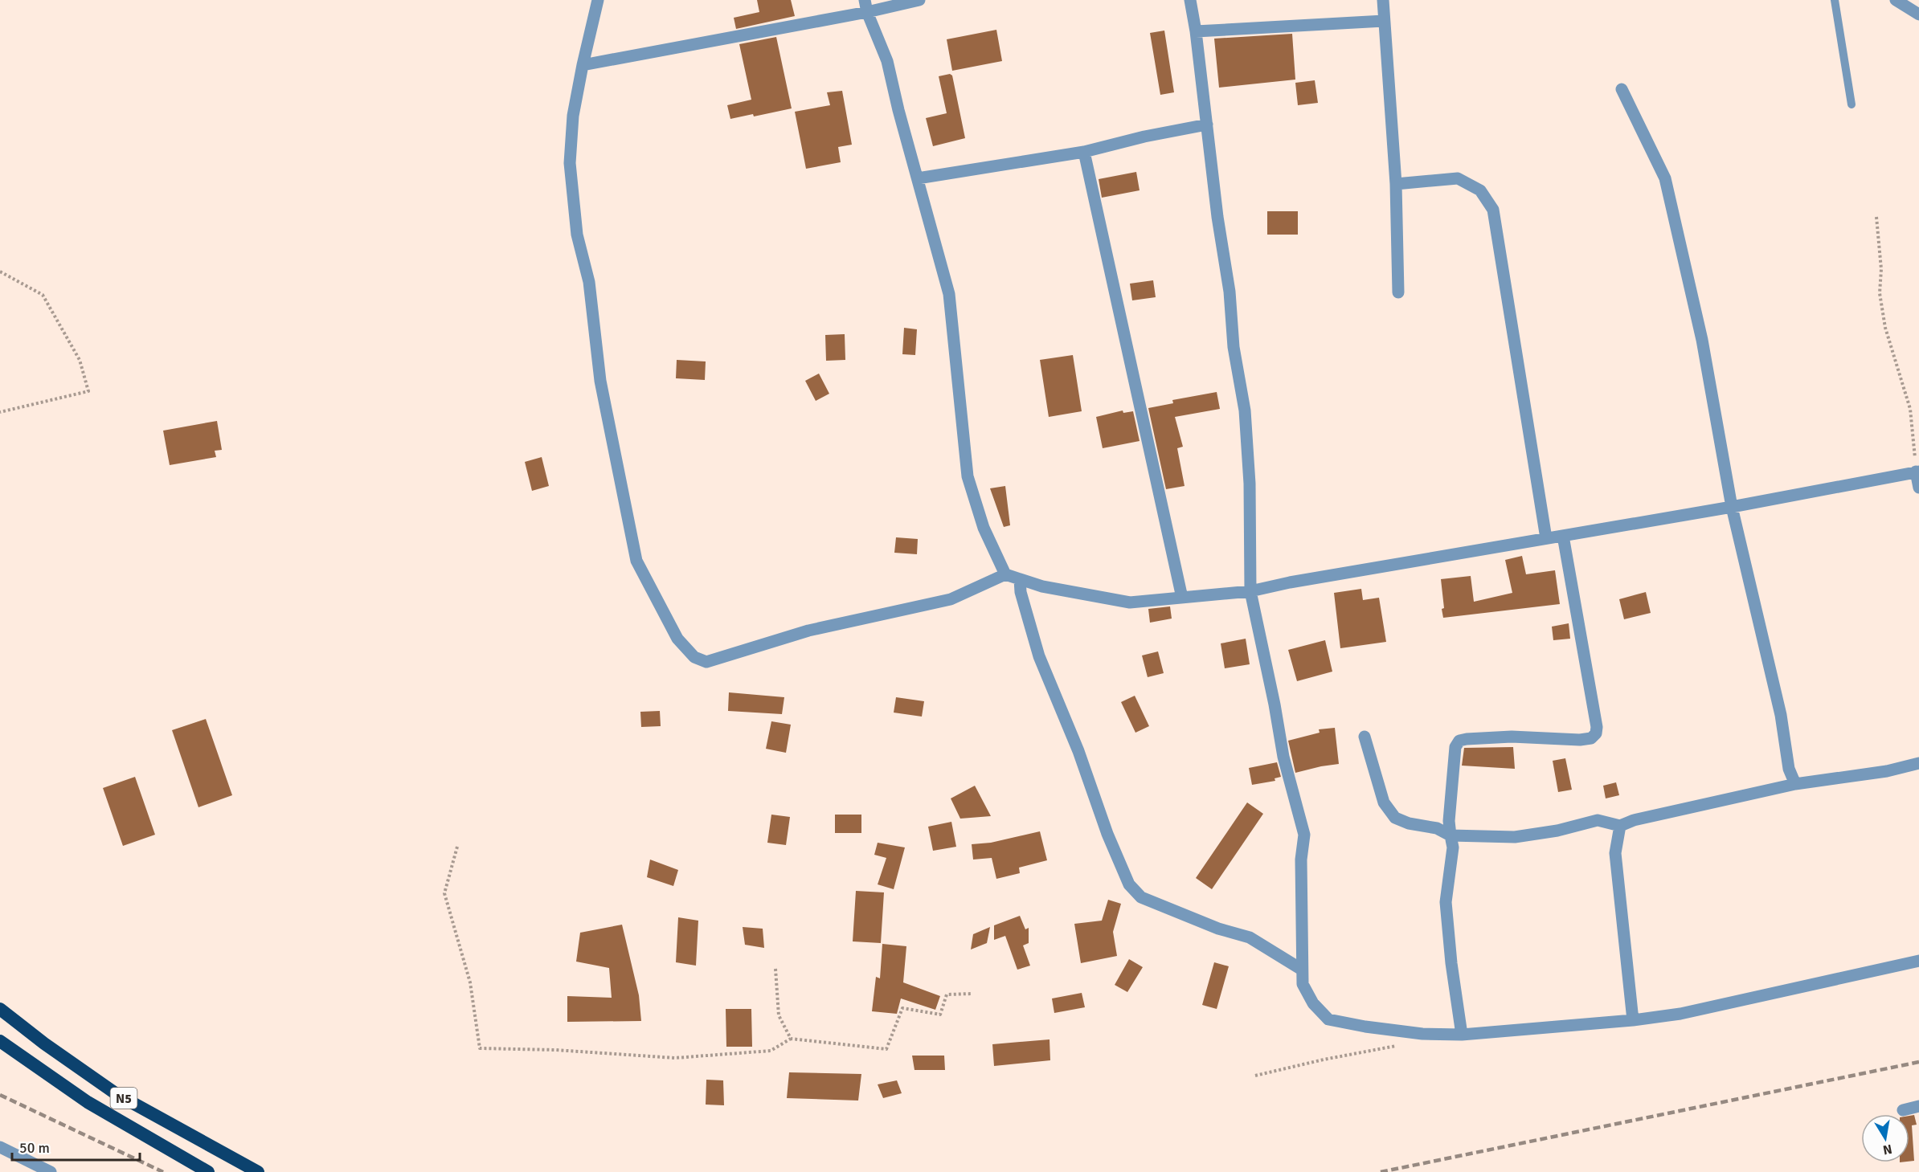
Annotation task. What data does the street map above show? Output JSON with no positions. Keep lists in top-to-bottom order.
{
  "streets": {
    "highway": ["N5"]
  },
  "scale_bar": "50 m",
  "north": "bottom"
}
